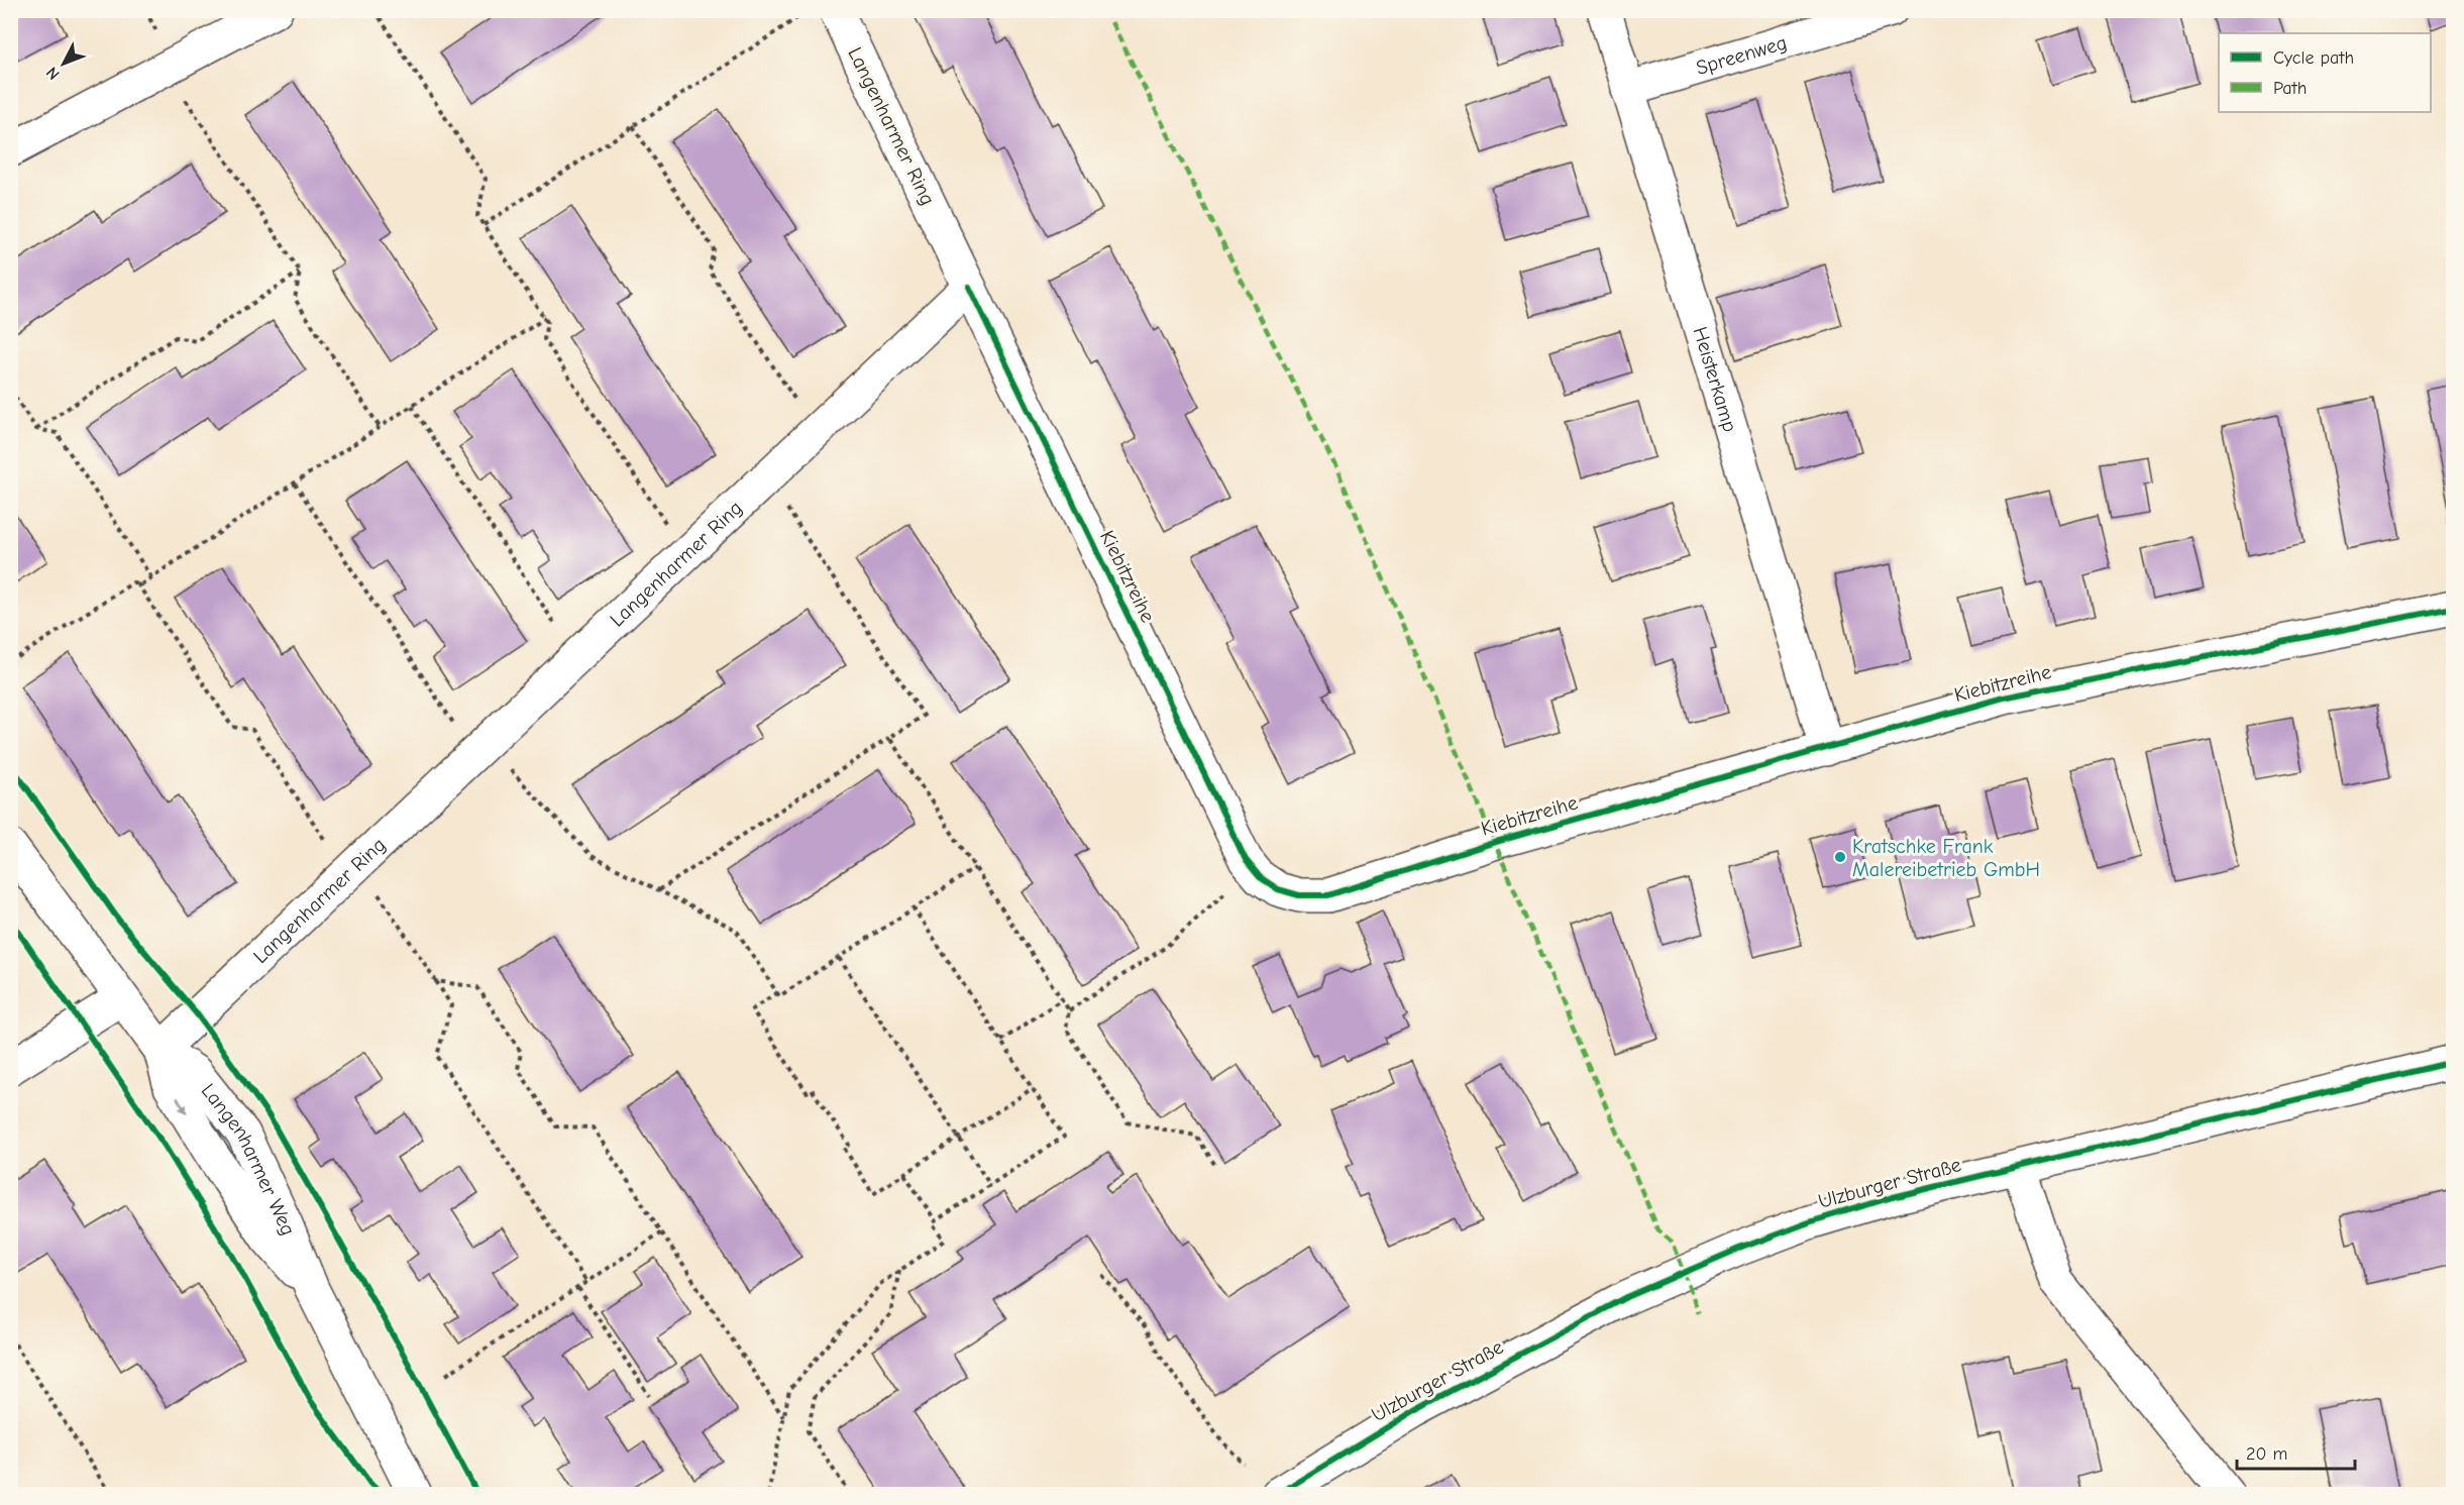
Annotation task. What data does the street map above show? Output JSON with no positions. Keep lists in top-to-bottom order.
{
  "streets": {
    "street": [
      "Spreenweg",
      "Langenharmer Ring",
      "Heisterkamp",
      "Kiebitzreihe",
      "Langenharmer Weg",
      "Ulzburger Straße"
    ]
  },
  "crossings": [
    ["Spreenweg", "Heisterkamp"],
    ["Langenharmer Ring", "Kiebitzreihe"],
    ["Langenharmer Ring", "Langenharmer Weg"],
    ["Heisterkamp", "Kiebitzreihe"]
  ],
  "places": ["Kratschke Frank Malereibetrieb GmbH"],
  "legend": ["Cycle path", "Path"],
  "scale_bar": "20 m",
  "north": "bottom left"
}
